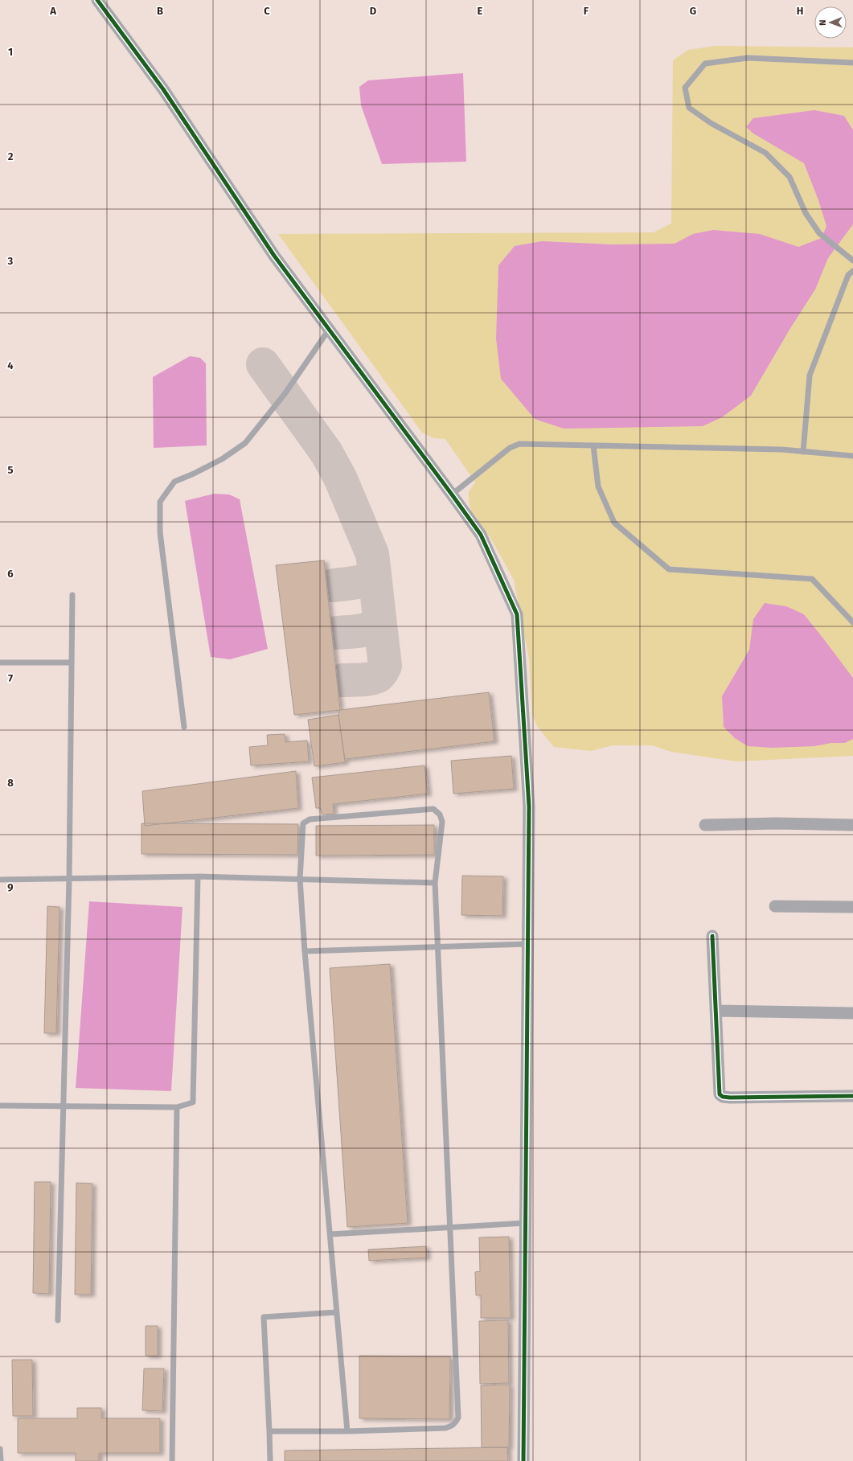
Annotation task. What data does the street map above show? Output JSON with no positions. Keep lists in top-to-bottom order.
{
  "north": "left",
  "grid": {
    "columns": [
      "A",
      "B",
      "C",
      "D",
      "E",
      "F",
      "G",
      "H"
    ],
    "rows": [
      "1",
      "2",
      "3",
      "4",
      "5",
      "6",
      "7",
      "8",
      "9"
    ]
  }
}
